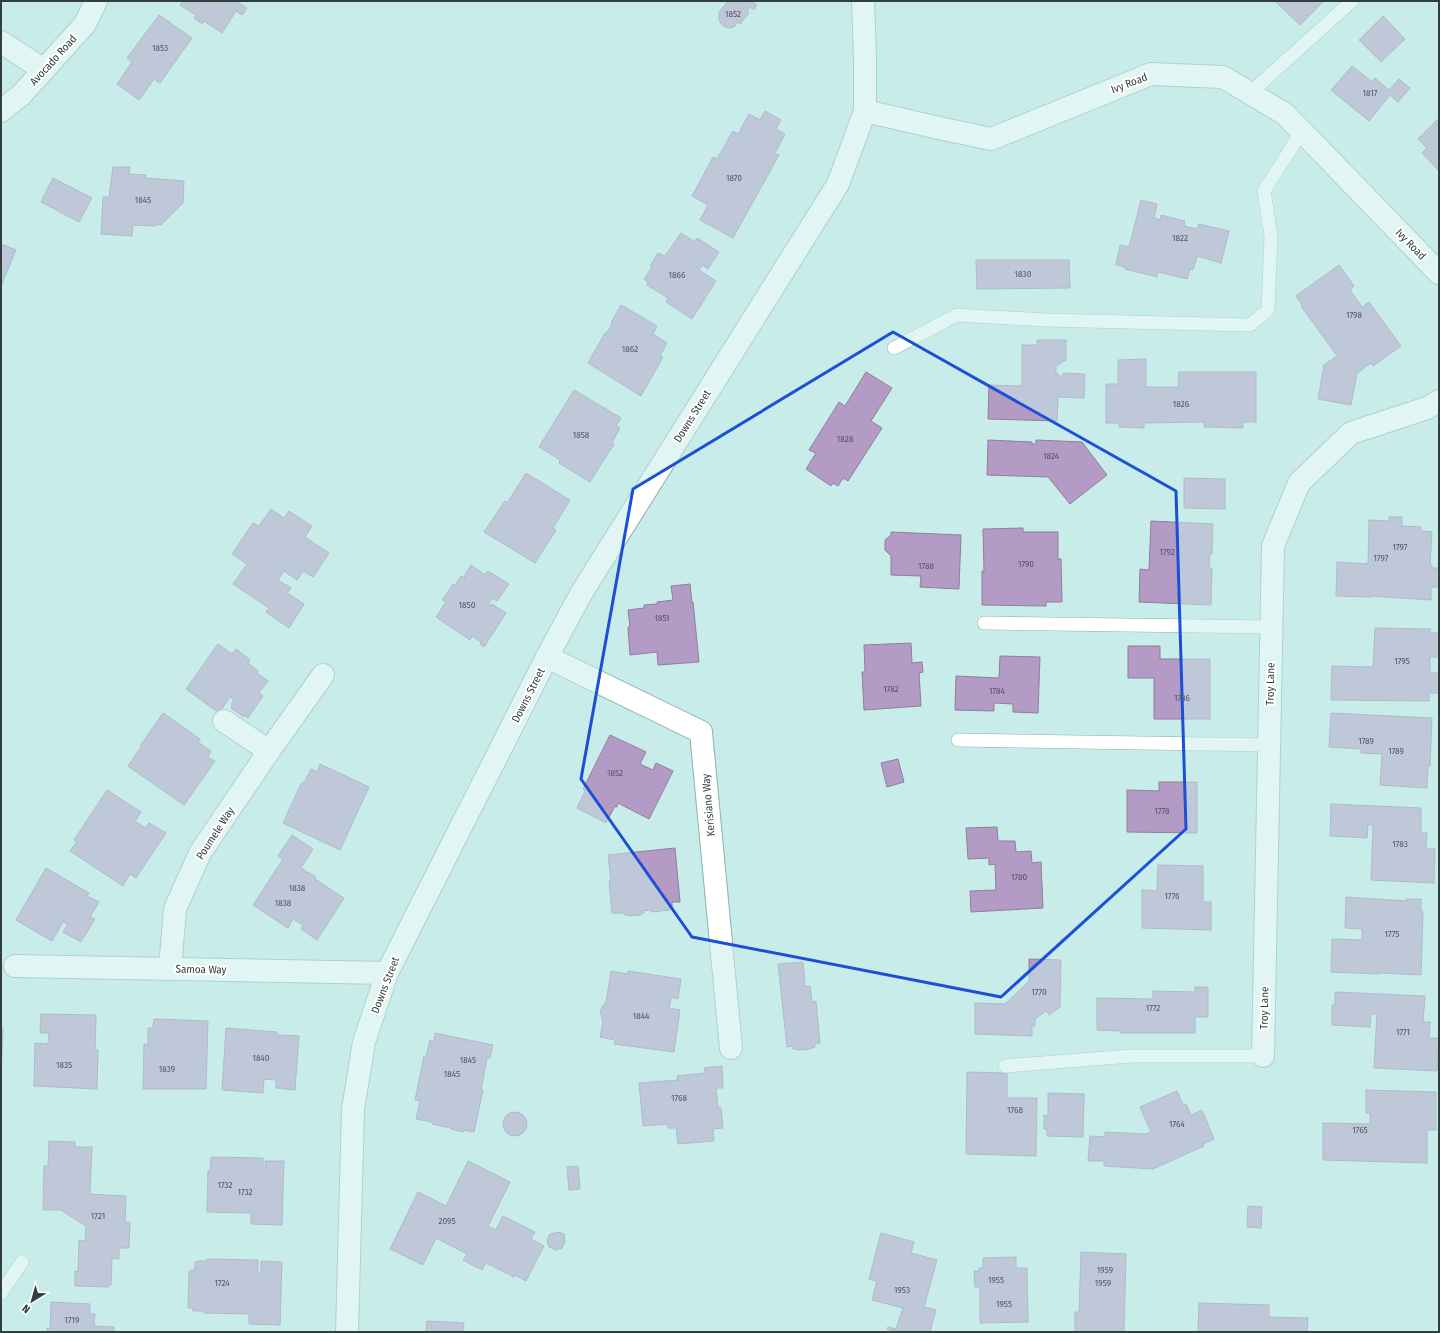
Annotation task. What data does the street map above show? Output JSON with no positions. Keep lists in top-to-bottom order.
{
  "streets": {
    "street": [
      "Avocado Road",
      "Ivy Road",
      "Downs Street",
      "Troy Lane",
      "Kerisiano Way",
      "Poumele Way",
      "Samoa Way"
    ]
  },
  "crossings": [
    ["Ivy Road", "Downs Street"],
    ["Downs Street", "Kerisiano Way"],
    ["Downs Street", "Samoa Way"],
    ["Poumele Way", "Samoa Way"]
  ],
  "house_numbers": [
    "1852",
    "1853",
    "1817",
    "1870",
    "1845",
    "1822",
    "1830",
    "1866",
    "1798",
    "1862",
    "1826",
    "1858",
    "1828",
    "1824",
    "1797",
    "1792",
    "1797",
    "1790",
    "1788",
    "1850",
    "1851",
    "1795",
    "1782",
    "1784",
    "1786",
    "1789",
    "1789",
    "1852",
    "1778",
    "1783",
    "1780",
    "1838",
    "1776",
    "1838",
    "1775",
    "1770",
    "1772",
    "1844",
    "1771",
    "1840",
    "1845",
    "1835",
    "1839",
    "1845",
    "1768",
    "1768",
    "1764",
    "1765",
    "1732",
    "1732",
    "1721",
    "2095",
    "1959",
    "1955",
    "1724",
    "1959",
    "1953",
    "1955",
    "1719"
  ],
  "north": "bottom left"
}
